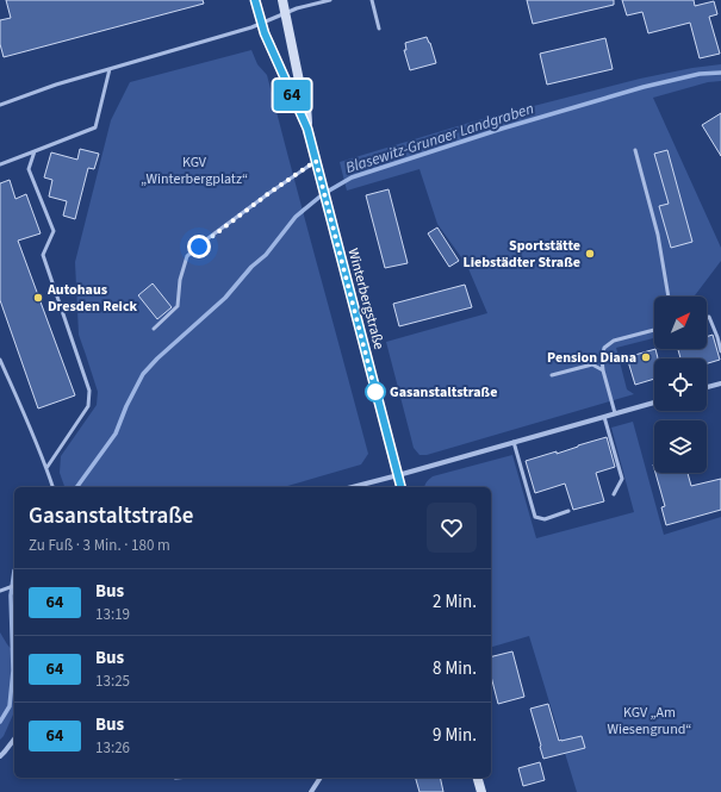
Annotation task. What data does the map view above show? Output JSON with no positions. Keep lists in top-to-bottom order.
{
  "streets": {
    "main road": ["Winterbergstraße"]
  },
  "water": ["Blasewitz‐Grunaer Landgraben"],
  "parks": ["KGV „Winterbergplatz“", "KGV „Am Wiesengrund“"],
  "places": [
    "Sportstätte Liebstädter Straße",
    "Autohaus Dresden Reick",
    "Pension Diana",
    "Gasanstaltstraße"
  ],
  "lines": ["bus line 64"],
  "north": "top right",
  "page": {
    "on_map": "64",
    "heading": ["Gasanstaltstraße", "Zu Fuß · 3 Min. · 180 m"],
    "list": [
      {
        "mark": "64",
        "name": "Bus",
        "note": "13:19",
        "value": "2 Min."
      },
      {
        "mark": "64",
        "name": "Bus",
        "note": "13:25",
        "value": "8 Min."
      },
      {
        "mark": "64",
        "name": "Bus",
        "note": "13:26",
        "value": "9 Min."
      }
    ]
  }
}
